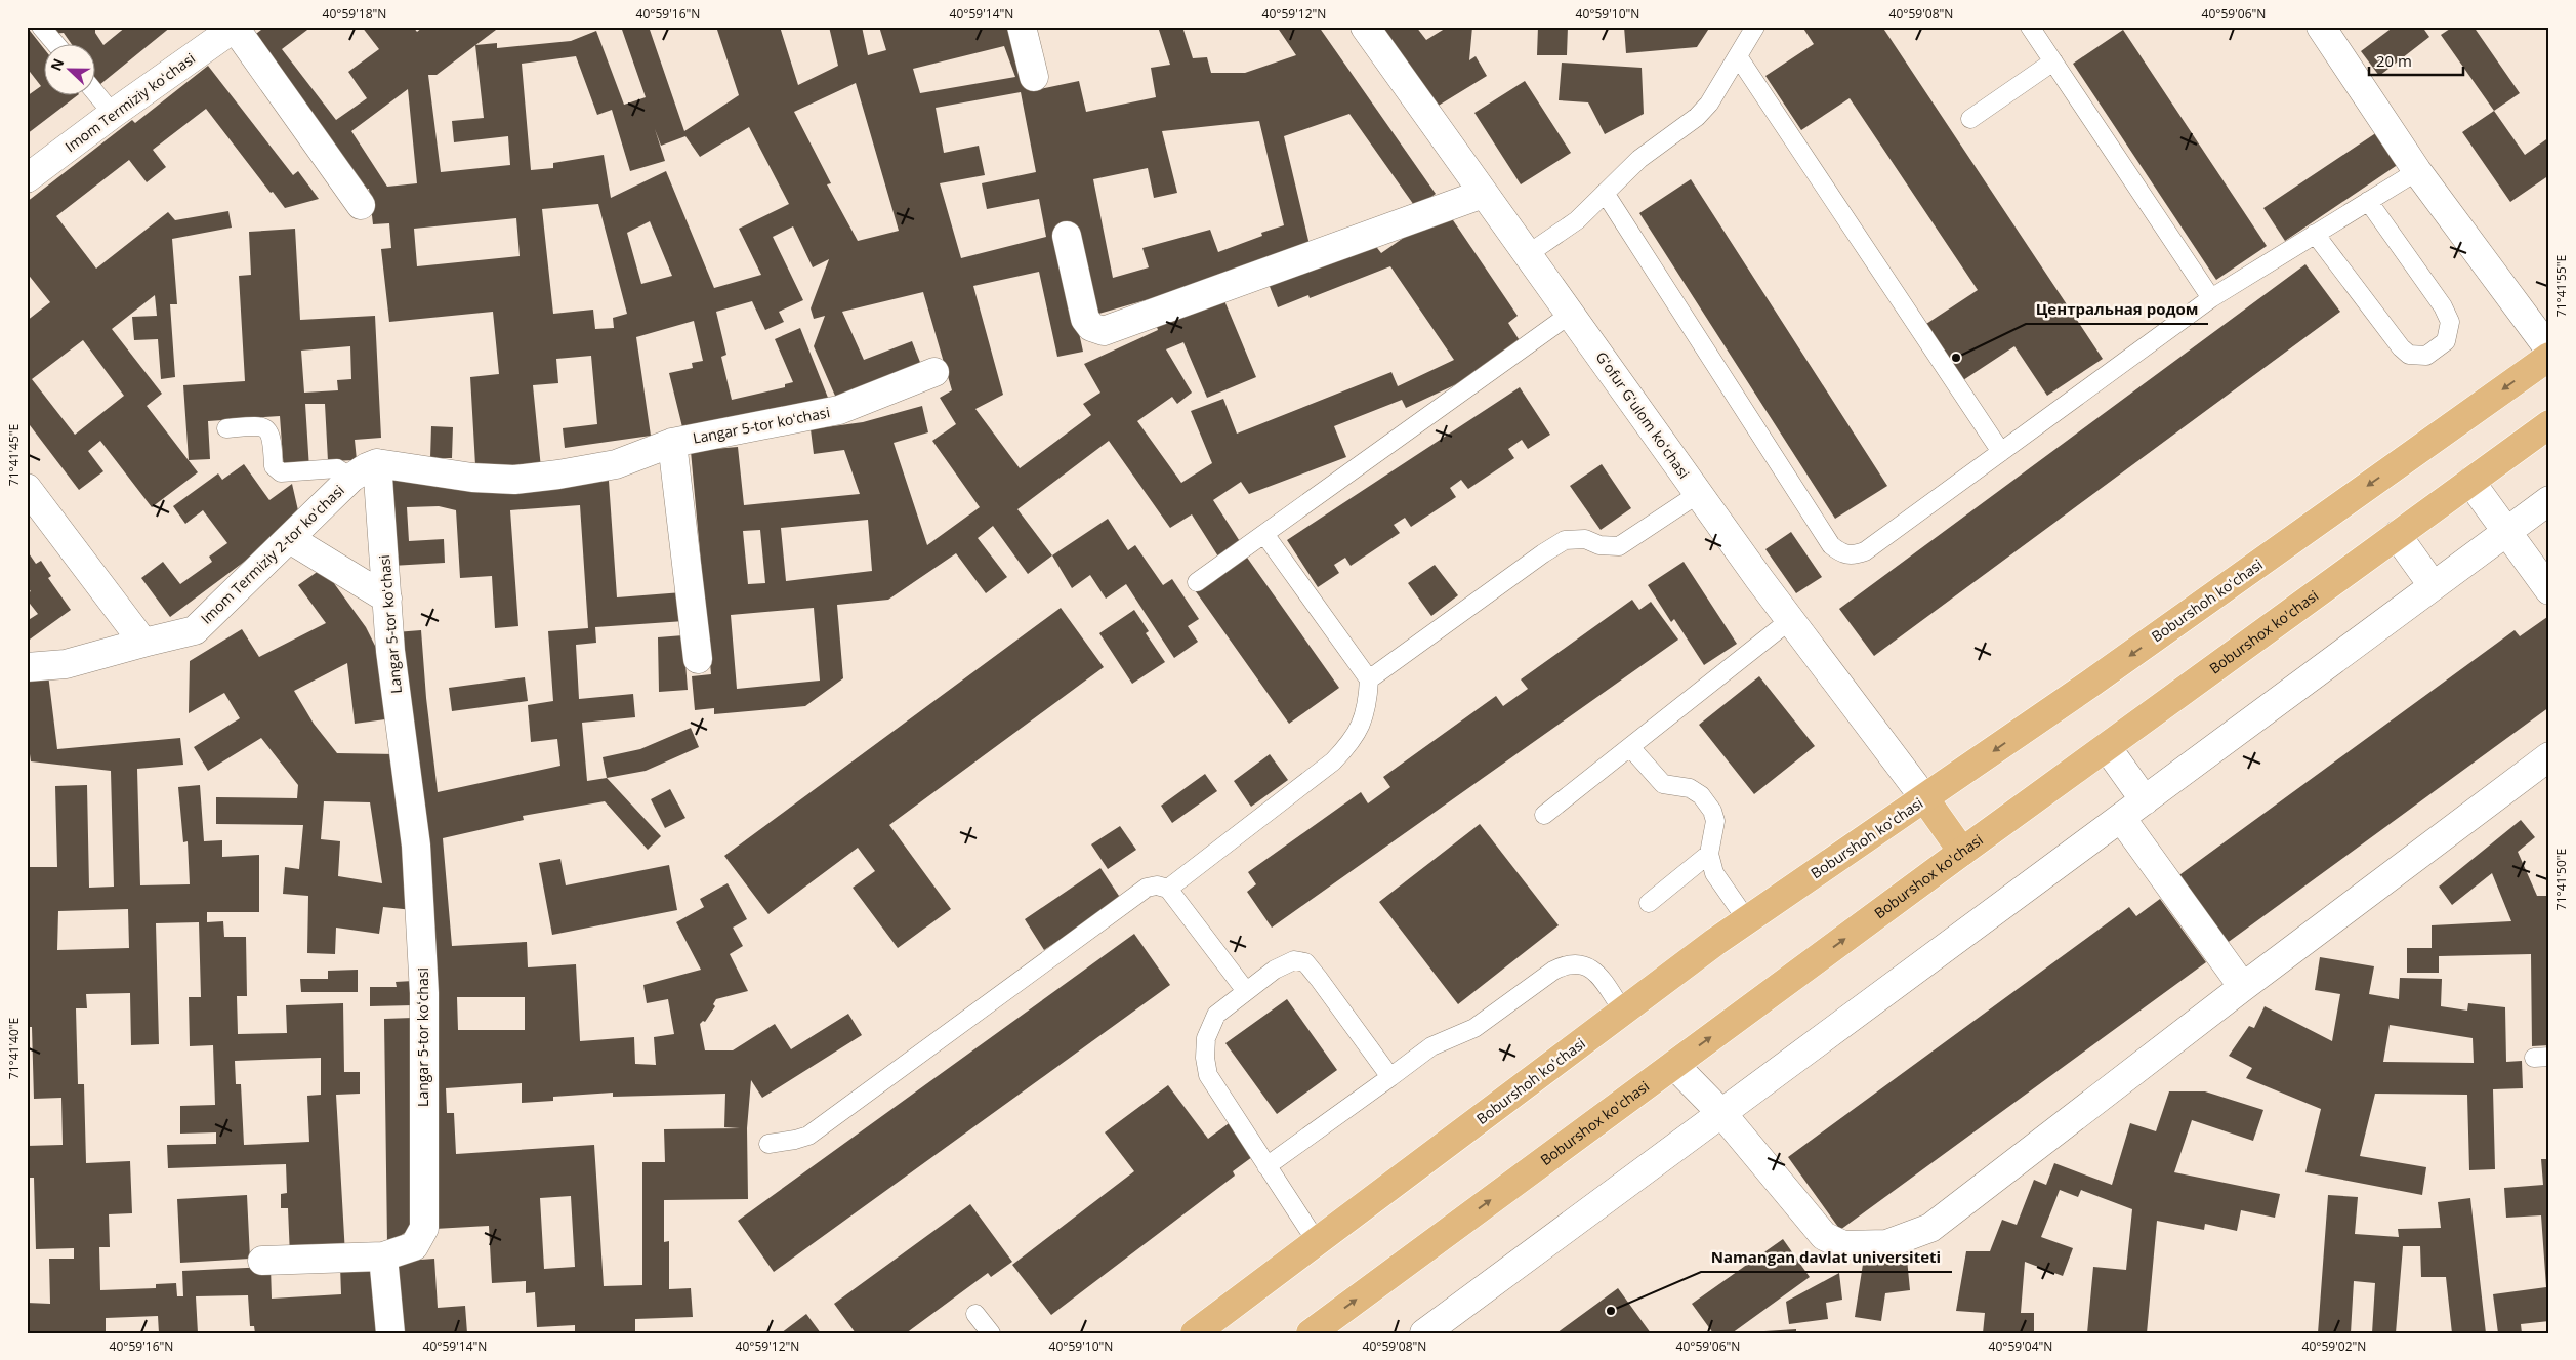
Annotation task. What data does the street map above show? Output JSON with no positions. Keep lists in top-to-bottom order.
{
  "streets": {
    "main road": ["Boburshoh koʻchasi", "Boburshox ko'chasi"],
    "street": [
      "Imom Termiziy koʻchasi",
      "Gʻofur Gʻulom koʻchasi",
      "Langar 5-tor koʻchasi",
      "Imom Termiziy 2-tor koʻchasi"
    ]
  },
  "crossings": [
    ["Gʻofur Gʻulom koʻchasi", "Boburshoh koʻchasi"],
    ["Langar 5-tor koʻchasi", "Imom Termiziy 2-tor koʻchasi"]
  ],
  "one_way": ["Boburshoh koʻchasi", "Boburshox ko'chasi"],
  "places": ["Центральная родом", "Namangan davlat universiteti"],
  "scale_bar": "20 m",
  "north": "left",
  "coordinates": [
    "40°59'18\"N",
    "40°59'16\"N",
    "40°59'14\"N",
    "40°59'12\"N",
    "40°59'10\"N",
    "40°59'08\"N",
    "40°59'06\"N",
    "71°41'55\"E",
    "71°41'45\"E",
    "71°41'50\"E",
    "71°41'40\"E",
    "40°59'04\"N",
    "40°59'02\"N"
  ]
}
